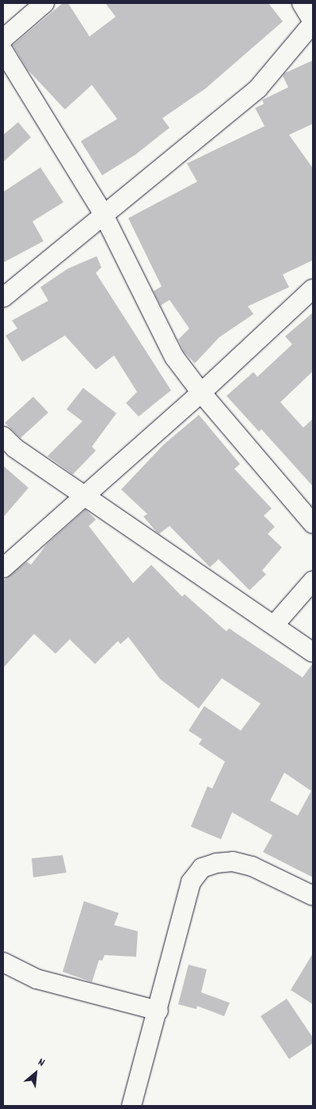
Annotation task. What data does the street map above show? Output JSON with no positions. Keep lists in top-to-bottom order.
{
  "north": "top right"
}
